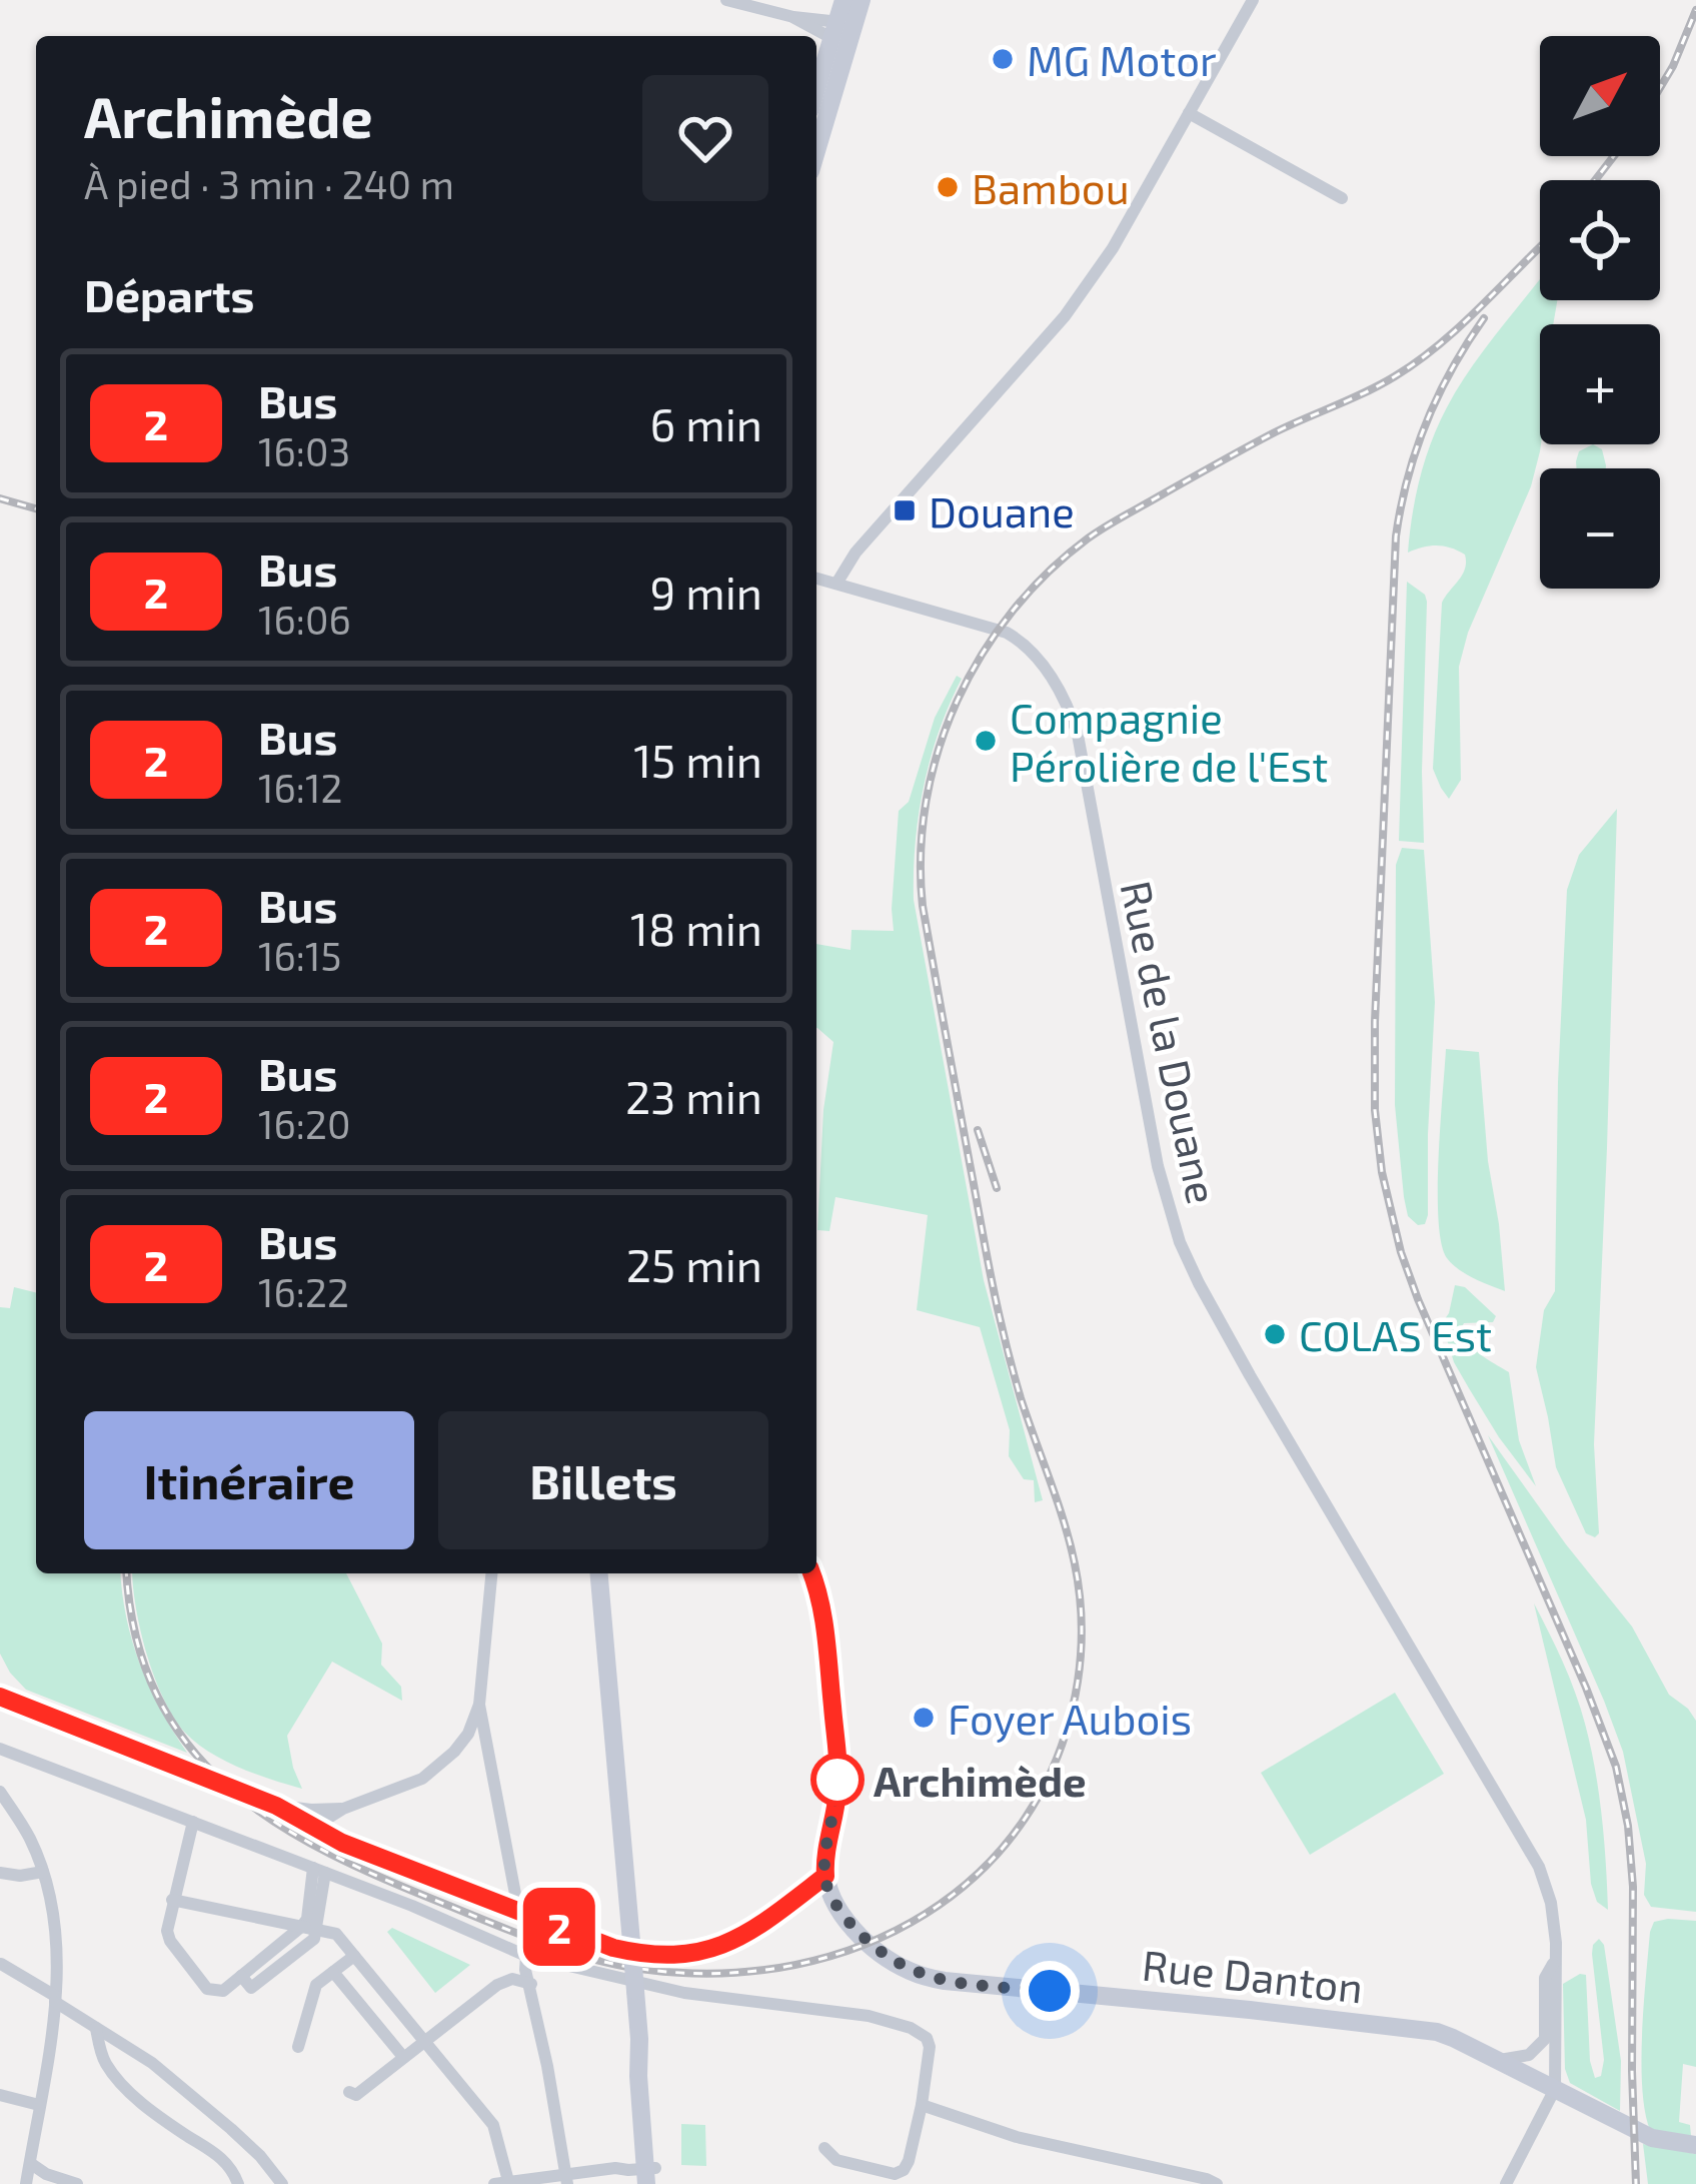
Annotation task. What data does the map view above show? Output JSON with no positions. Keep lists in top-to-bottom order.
{
  "streets": {
    "street": ["Rue de la Douane", "Rue Danton"]
  },
  "crossings": [
    ["Rue de la Douane", "Rue Danton"]
  ],
  "places": {
    "other": [
      "MG Motor",
      "Bambou",
      "Compagnie Pérolière de l'Est",
      "COLAS Est",
      "Foyer Aubois",
      "Archimède"
    ],
    "transit": ["Douane"]
  },
  "lines": ["bus line 2"],
  "north": "top right",
  "page": {
    "on_map": "2",
    "map_buttons": ["+", "−"],
    "heading": [
      ["Archimède", "À pied · 3 min · 240 m"],
      "Départs"
    ],
    "list": [
      {
        "mark": "2",
        "name": "Bus",
        "note": "16:03",
        "value": "6 min"
      },
      {
        "mark": "2",
        "name": "Bus",
        "note": "16:06",
        "value": "9 min"
      },
      {
        "mark": "2",
        "name": "Bus",
        "note": "16:12",
        "value": "15 min"
      },
      {
        "mark": "2",
        "name": "Bus",
        "note": "16:15",
        "value": "18 min"
      },
      {
        "mark": "2",
        "name": "Bus",
        "note": "16:20",
        "value": "23 min"
      },
      {
        "mark": "2",
        "name": "Bus",
        "note": "16:22",
        "value": "25 min"
      }
    ],
    "buttons": ["Itinéraire", "Billets"]
  }
}
